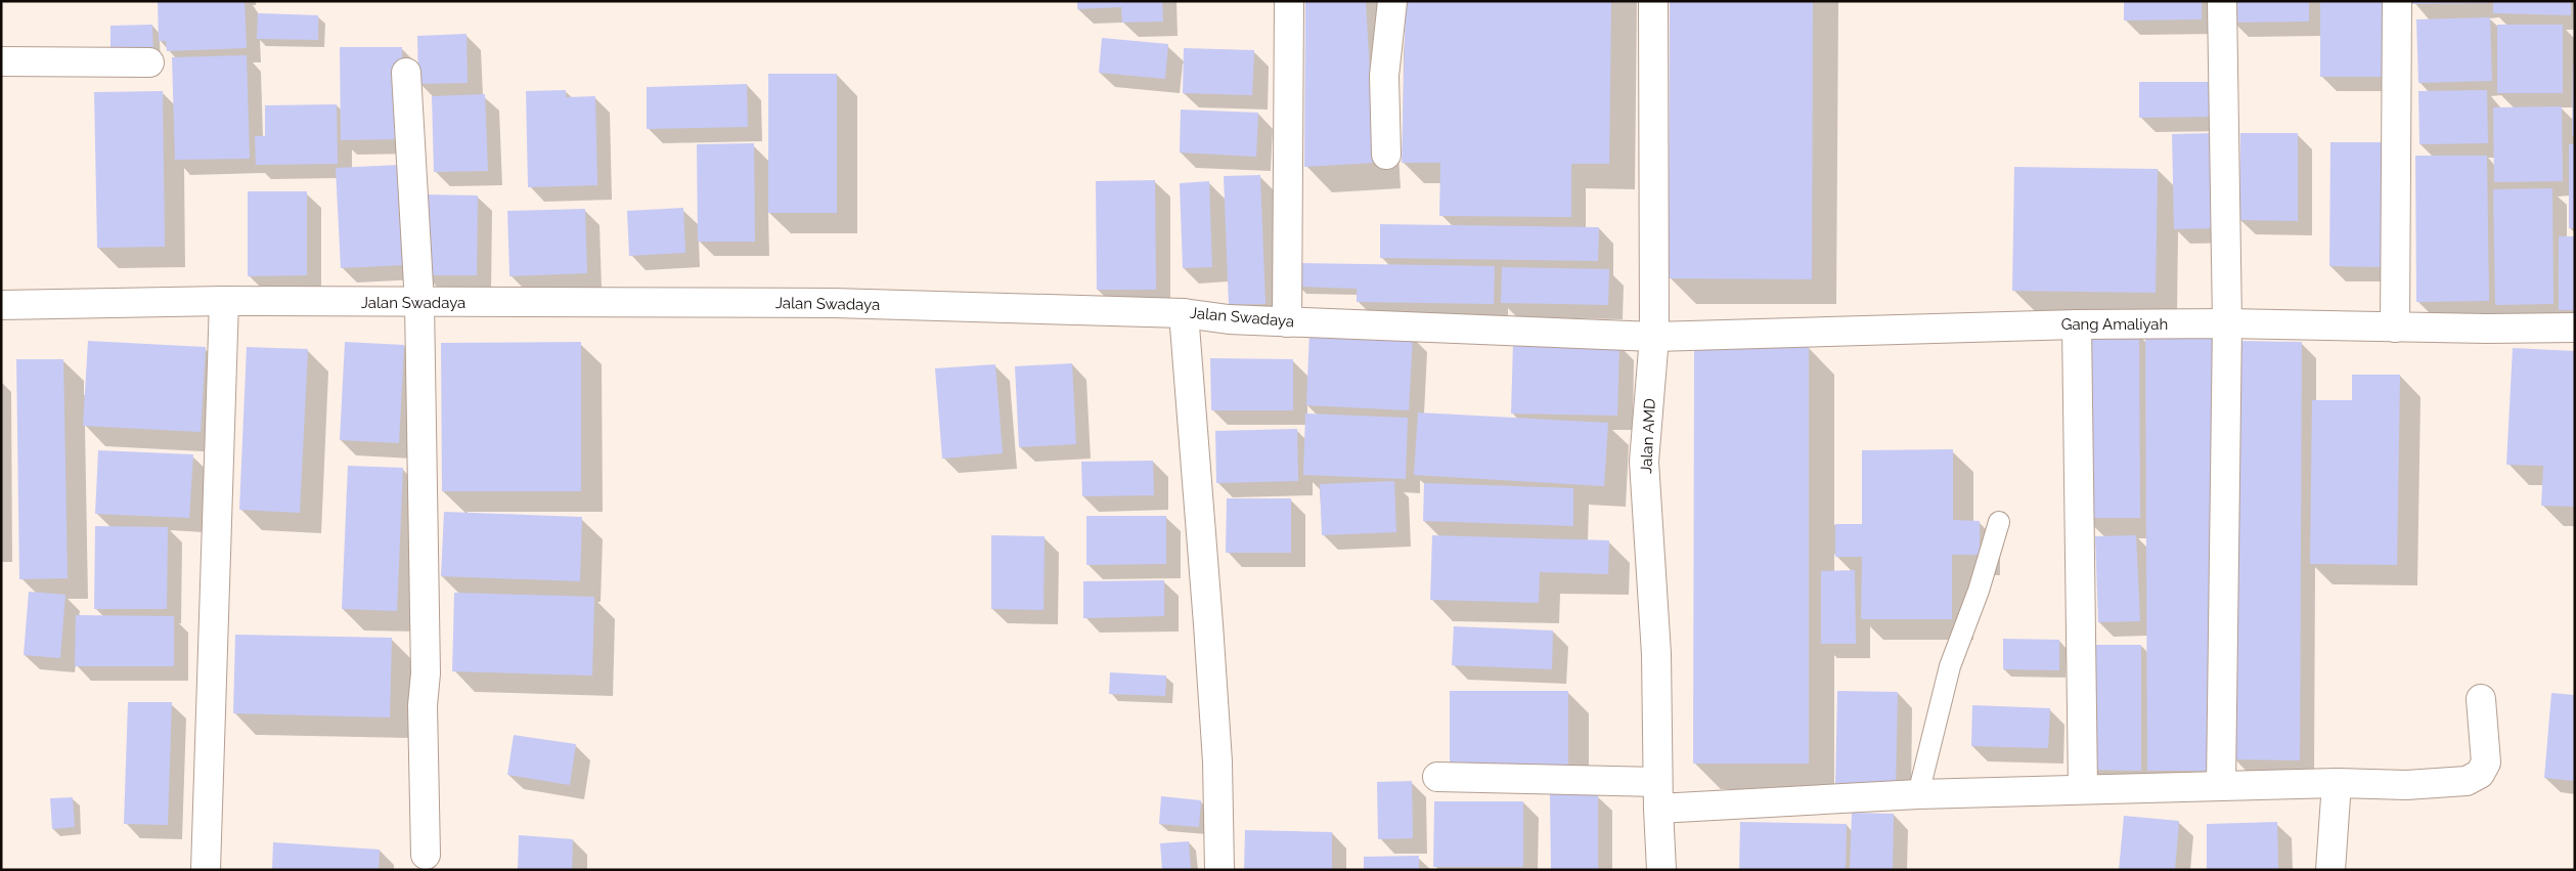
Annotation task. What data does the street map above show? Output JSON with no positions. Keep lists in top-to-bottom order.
{
  "streets": {
    "street": ["Jalan Swadaya", "Gang Amaliyah", "Jalan AMD"]
  },
  "crossings": [
    ["Jalan Swadaya", "Gang Amaliyah"],
    ["Jalan Swadaya", "Jalan AMD"],
    ["Gang Amaliyah", "Jalan AMD"]
  ]
}
